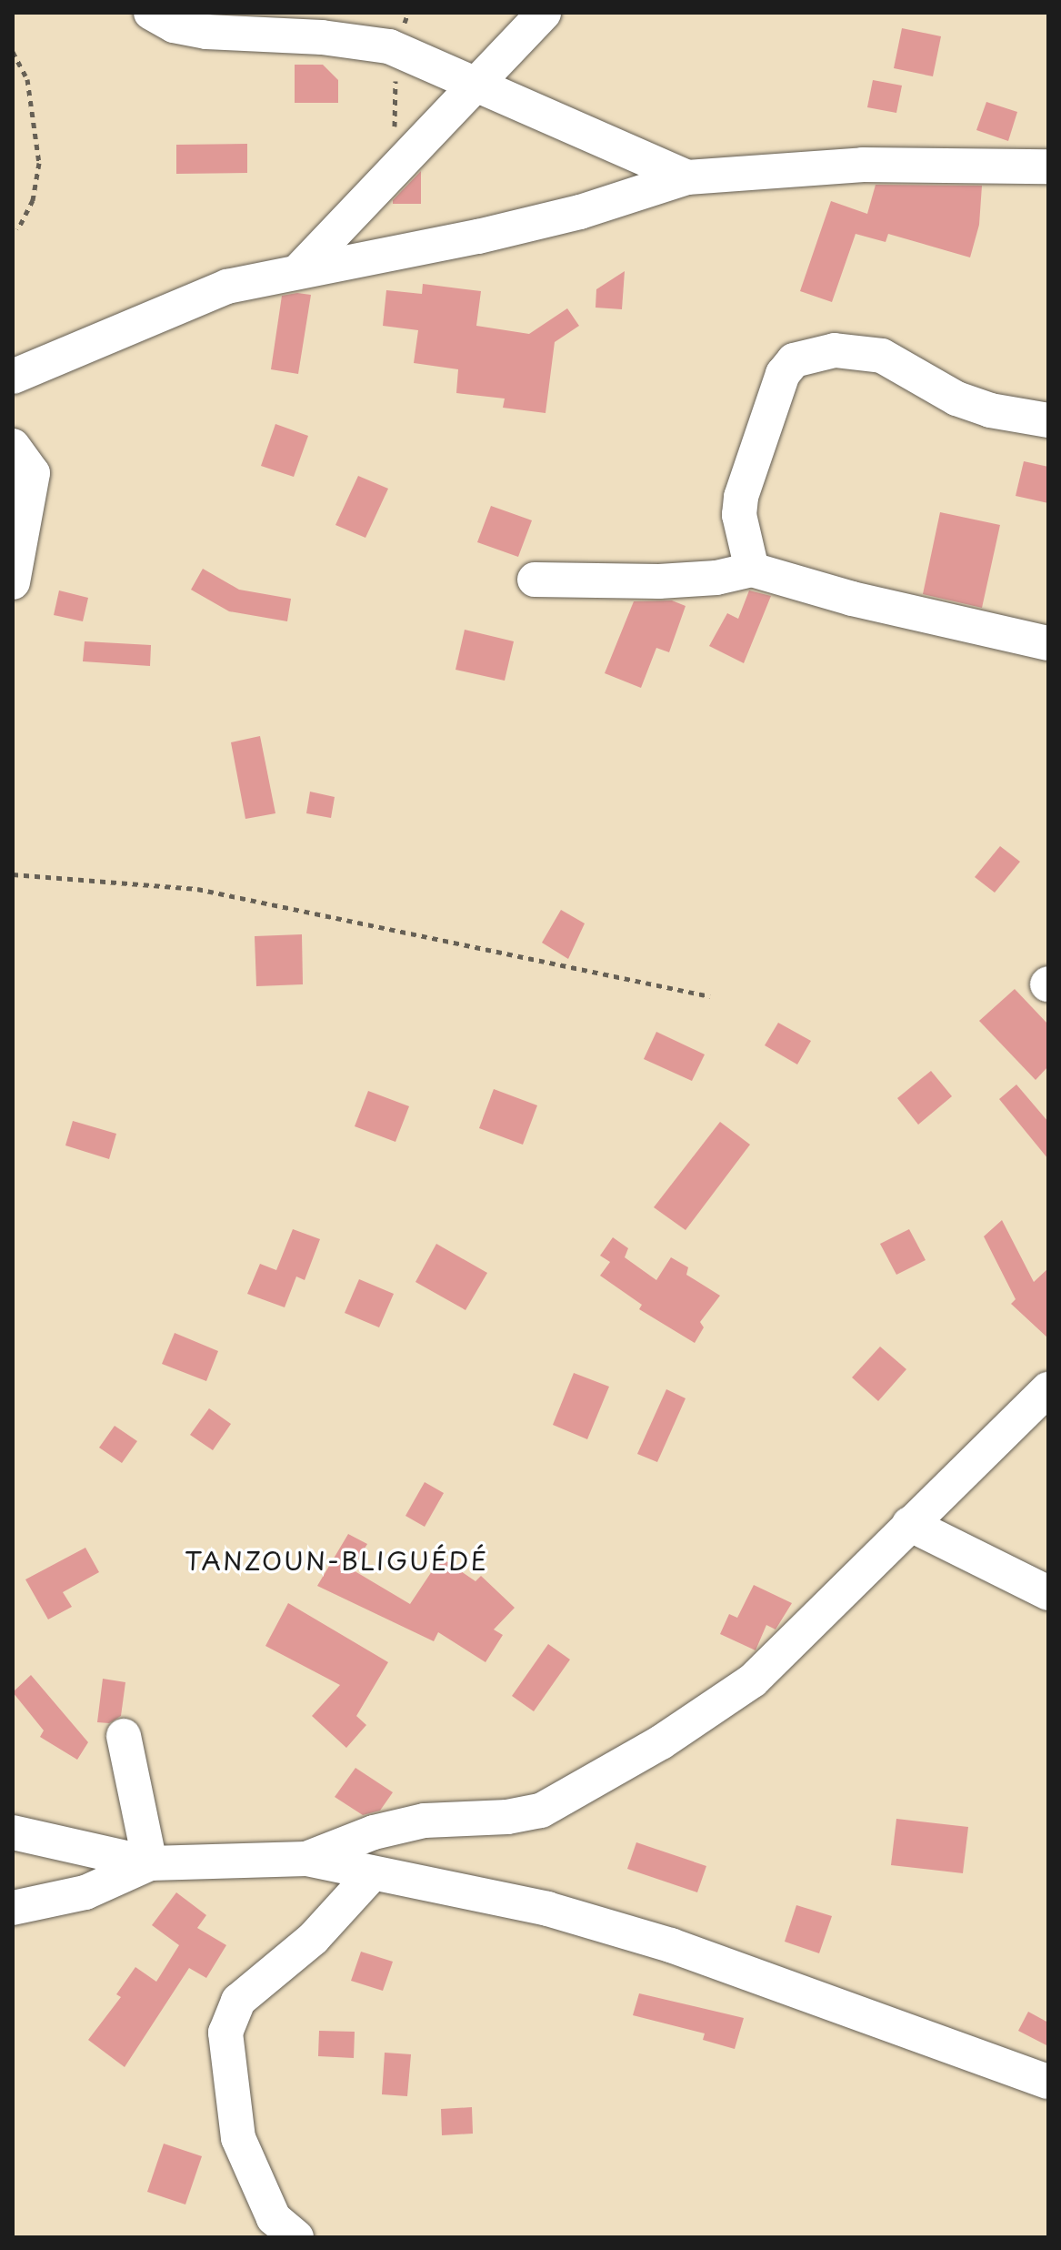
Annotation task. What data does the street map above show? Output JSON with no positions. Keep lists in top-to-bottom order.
{
  "districts": ["TANZOUN-BLIGUÉDÉ"]
}
